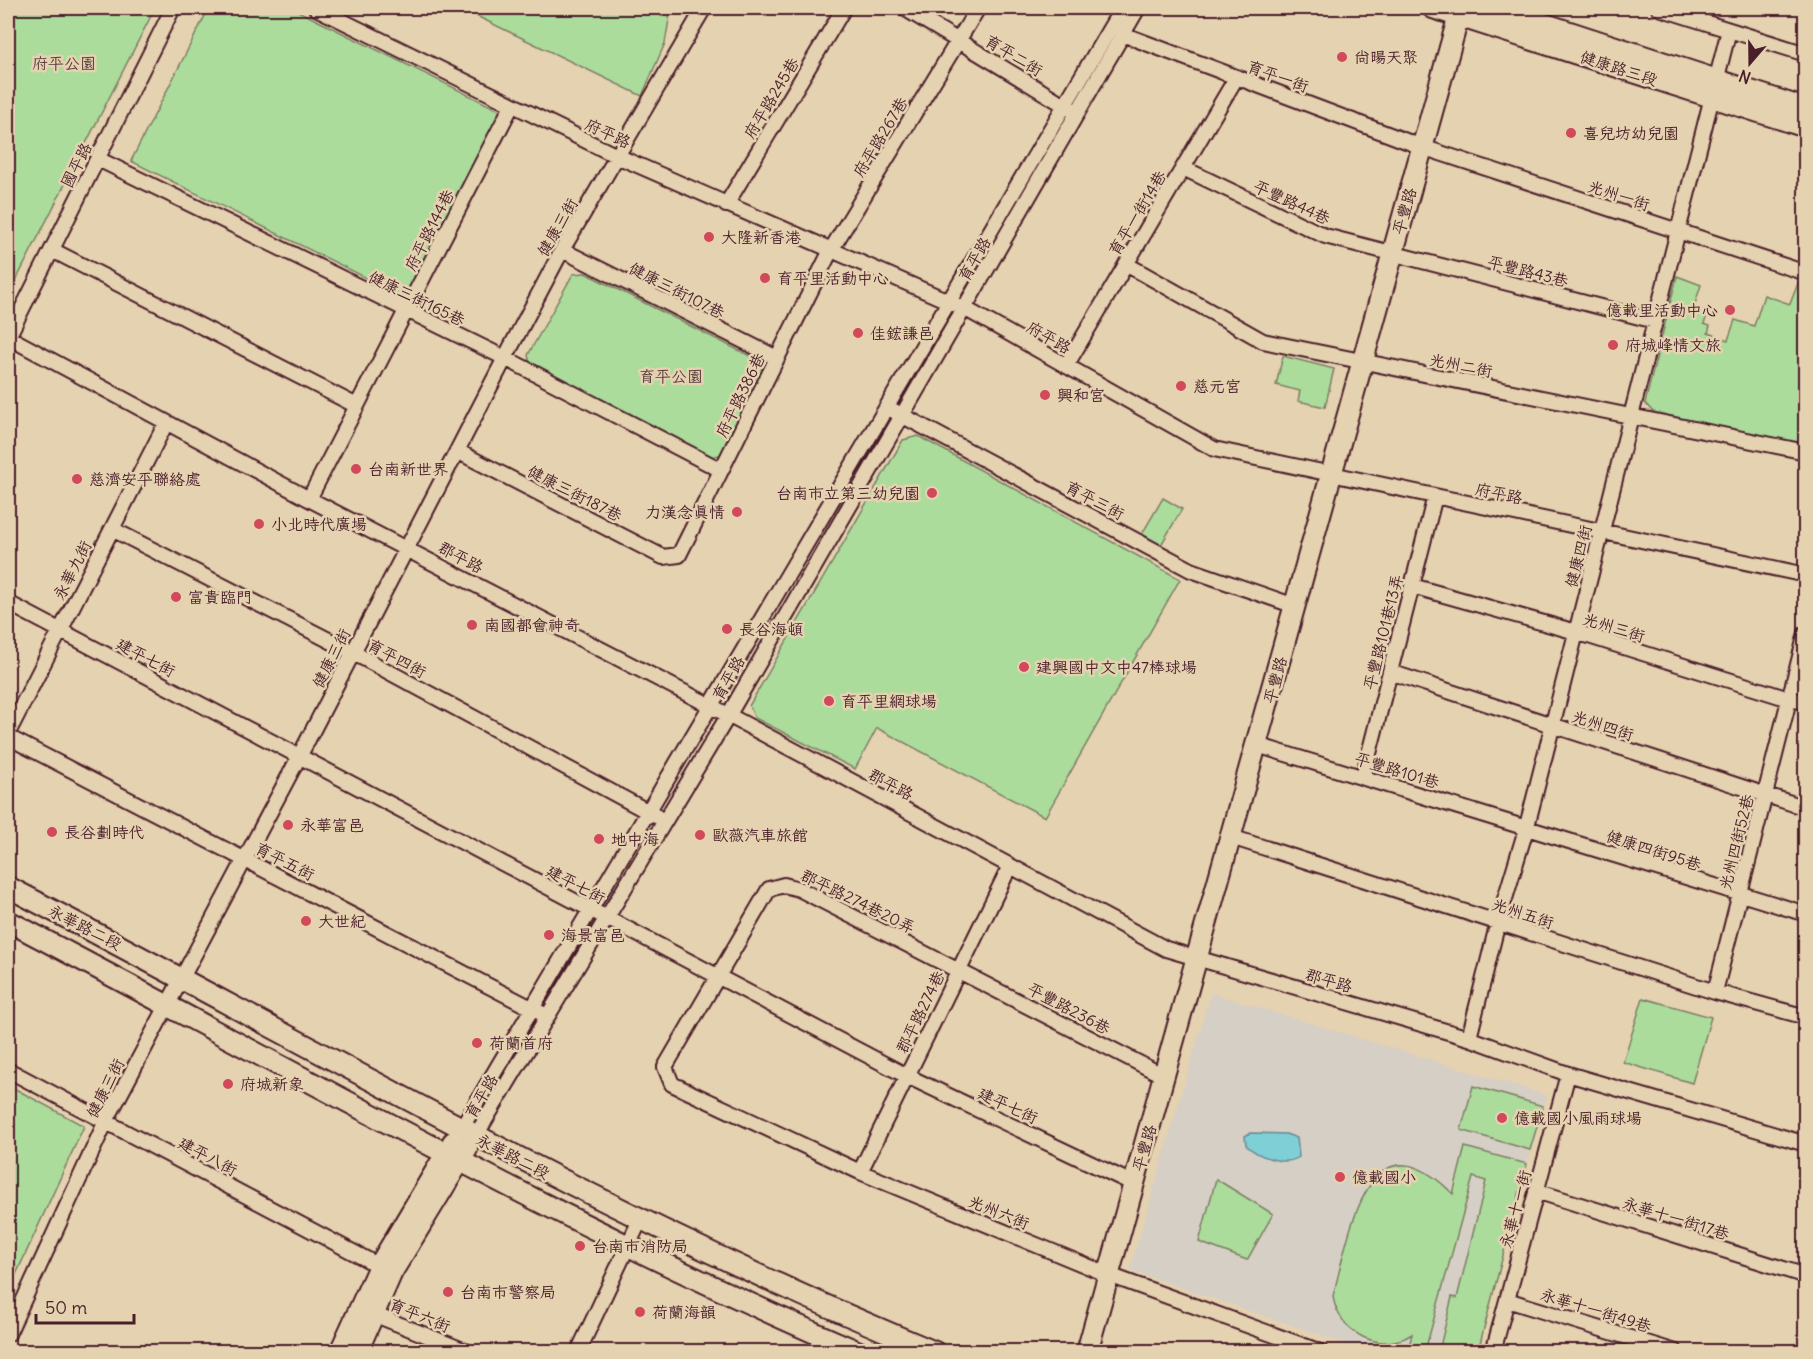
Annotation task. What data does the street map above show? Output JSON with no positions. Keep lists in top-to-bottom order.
{
  "streets": {
    "street": [
      "育平二街",
      "健康路三段",
      "育平一街",
      "府平路245巷",
      "府平路",
      "府平路267巷",
      "國平路",
      "光州一街",
      "平豐路44巷",
      "平豐路",
      "育平一街14巷",
      "健康三街",
      "府平路144巷",
      "育平路",
      "平豐路43巷",
      "健康三街107巷",
      "健康三街165巷",
      "光州二街",
      "府平路386巷",
      "健康三街187巷",
      "育平三街",
      "健康四街",
      "郡平路",
      "永華九街",
      "光州三街",
      "平豐路101巷13弄",
      "建平七街",
      "育平四街",
      "光州四街",
      "平豐路101巷",
      "光州四街52巷",
      "健康四街95巷",
      "育平五街",
      "郡平路274巷20弄",
      "光州五街",
      "永華路二段",
      "平豐路236巷",
      "郡平路274巷",
      "建平八街",
      "永華十一街",
      "光州六街",
      "永華十一街17巷",
      "永華十一街49巷",
      "育平六街"
    ]
  },
  "crossings": [
    ["育平二街", "府平路267巷"],
    ["育平二街", "育平路"],
    ["健康路三段", "平豐路"],
    ["健康路三段", "健康四街"],
    ["育平一街", "光州一街"],
    ["育平一街", "平豐路"],
    ["育平一街", "育平一街14巷"],
    ["育平一街", "育平路"],
    ["府平路245巷", "府平路"],
    ["府平路", "府平路267巷"],
    ["府平路", "平豐路"],
    ["府平路", "育平一街14巷"],
    ["府平路", "健康三街"],
    ["府平路", "府平路144巷"],
    ["府平路", "育平路"],
    ["府平路", "府平路386巷"],
    ["府平路", "健康四街"],
    ["府平路", "平豐路101巷13弄"],
    ["府平路267巷", "府平路386巷"],
    ["國平路", "健康三街165巷"],
    ["國平路", "郡平路"],
    ["光州一街", "平豐路"],
    ["光州一街", "健康四街"],
    ["平豐路44巷", "平豐路"],
    ["平豐路44巷", "育平一街14巷"],
    ["平豐路44巷", "平豐路43巷"],
    ["平豐路", "平豐路43巷"],
    ["平豐路", "光州二街"],
    ["平豐路", "育平三街"],
    ["平豐路", "郡平路"],
    ["平豐路", "建平七街"],
    ["平豐路", "平豐路101巷"],
    ["平豐路", "光州五街"],
    ["平豐路", "平豐路236巷"],
    ["平豐路", "光州六街"],
    ["育平一街14巷", "光州二街"],
    ["健康三街", "健康三街107巷"],
    ["健康三街", "健康三街165巷"],
    ["健康三街", "健康三街187巷"],
    ["健康三街", "郡平路"],
    ["健康三街", "建平七街"],
    ["健康三街", "育平四街"],
    ["健康三街", "育平五街"],
    ["健康三街", "永華路二段"],
    ["健康三街", "建平八街"],
    ["府平路144巷", "健康三街165巷"],
    ["府平路144巷", "郡平路"],
    ["育平路", "育平三街"],
    ["育平路", "郡平路"],
    ["育平路", "建平七街"],
    ["育平路", "育平四街"],
    ["育平路", "育平五街"],
    ["育平路", "永華路二段"],
    ["育平路", "建平八街"],
    ["育平路", "育平六街"],
    ["平豐路43巷", "健康四街"],
    ["健康三街107巷", "府平路386巷"],
    ["健康三街165巷", "府平路386巷"],
    ["光州二街", "健康四街"],
    ["府平路386巷", "健康三街187巷"],
    ["健康四街", "郡平路"],
    ["健康四街", "光州三街"],
    ["健康四街", "光州四街"],
    ["健康四街", "平豐路101巷"],
    ["健康四街", "健康四街95巷"],
    ["健康四街", "光州五街"],
    ["郡平路", "永華九街"],
    ["郡平路", "郡平路274巷"],
    ["郡平路", "永華十一街"],
    ["永華九街", "建平七街"],
    ["永華九街", "育平四街"],
    ["永華九街", "育平五街"],
    ["光州三街", "平豐路101巷13弄"],
    ["光州三街", "光州四街52巷"],
    ["平豐路101巷13弄", "光州四街"],
    ["平豐路101巷13弄", "平豐路101巷"],
    ["建平七街", "郡平路274巷20弄"],
    ["建平七街", "郡平路274巷"],
    ["光州四街", "光州四街52巷"],
    ["平豐路101巷", "健康四街95巷"],
    ["光州四街52巷", "健康四街95巷"],
    ["光州四街52巷", "光州五街"],
    ["郡平路274巷20弄", "平豐路236巷"],
    ["郡平路274巷20弄", "郡平路274巷"],
    ["郡平路274巷20弄", "光州六街"],
    ["平豐路236巷", "郡平路274巷"],
    ["郡平路274巷", "光州六街"],
    ["永華十一街", "永華十一街17巷"],
    ["永華十一街", "永華十一街49巷"]
  ],
  "parks": ["府平公園", "育平公園"],
  "places": [
    "尚暘天聚",
    "喜兒坊幼兒園",
    "大隆新香港",
    "育平里活動中心",
    "億載里活動中心",
    "佳鋐謙邑",
    "府城峰情文旅",
    "慈元宮",
    "興和宮",
    "台南新世界",
    "慈濟安平聯絡處",
    "台南市立第三幼兒園",
    "力漢念真情",
    "小北時代廣場",
    "富貴臨門",
    "南國都會神奇",
    "長谷海頓",
    "建興國中文中47棒球場",
    "育平里網球場",
    "永華富邑",
    "長谷劃時代",
    "歐薇汽車旅館",
    "地中海",
    "大世紀",
    "海景富邑",
    "荷蘭首府",
    "府城新象",
    "億載國小風雨球場",
    "億載國小",
    "台南市消防局",
    "台南市警察局",
    "荷蘭海韻"
  ],
  "scale_bar": "50 m",
  "north": "bottom"
}
